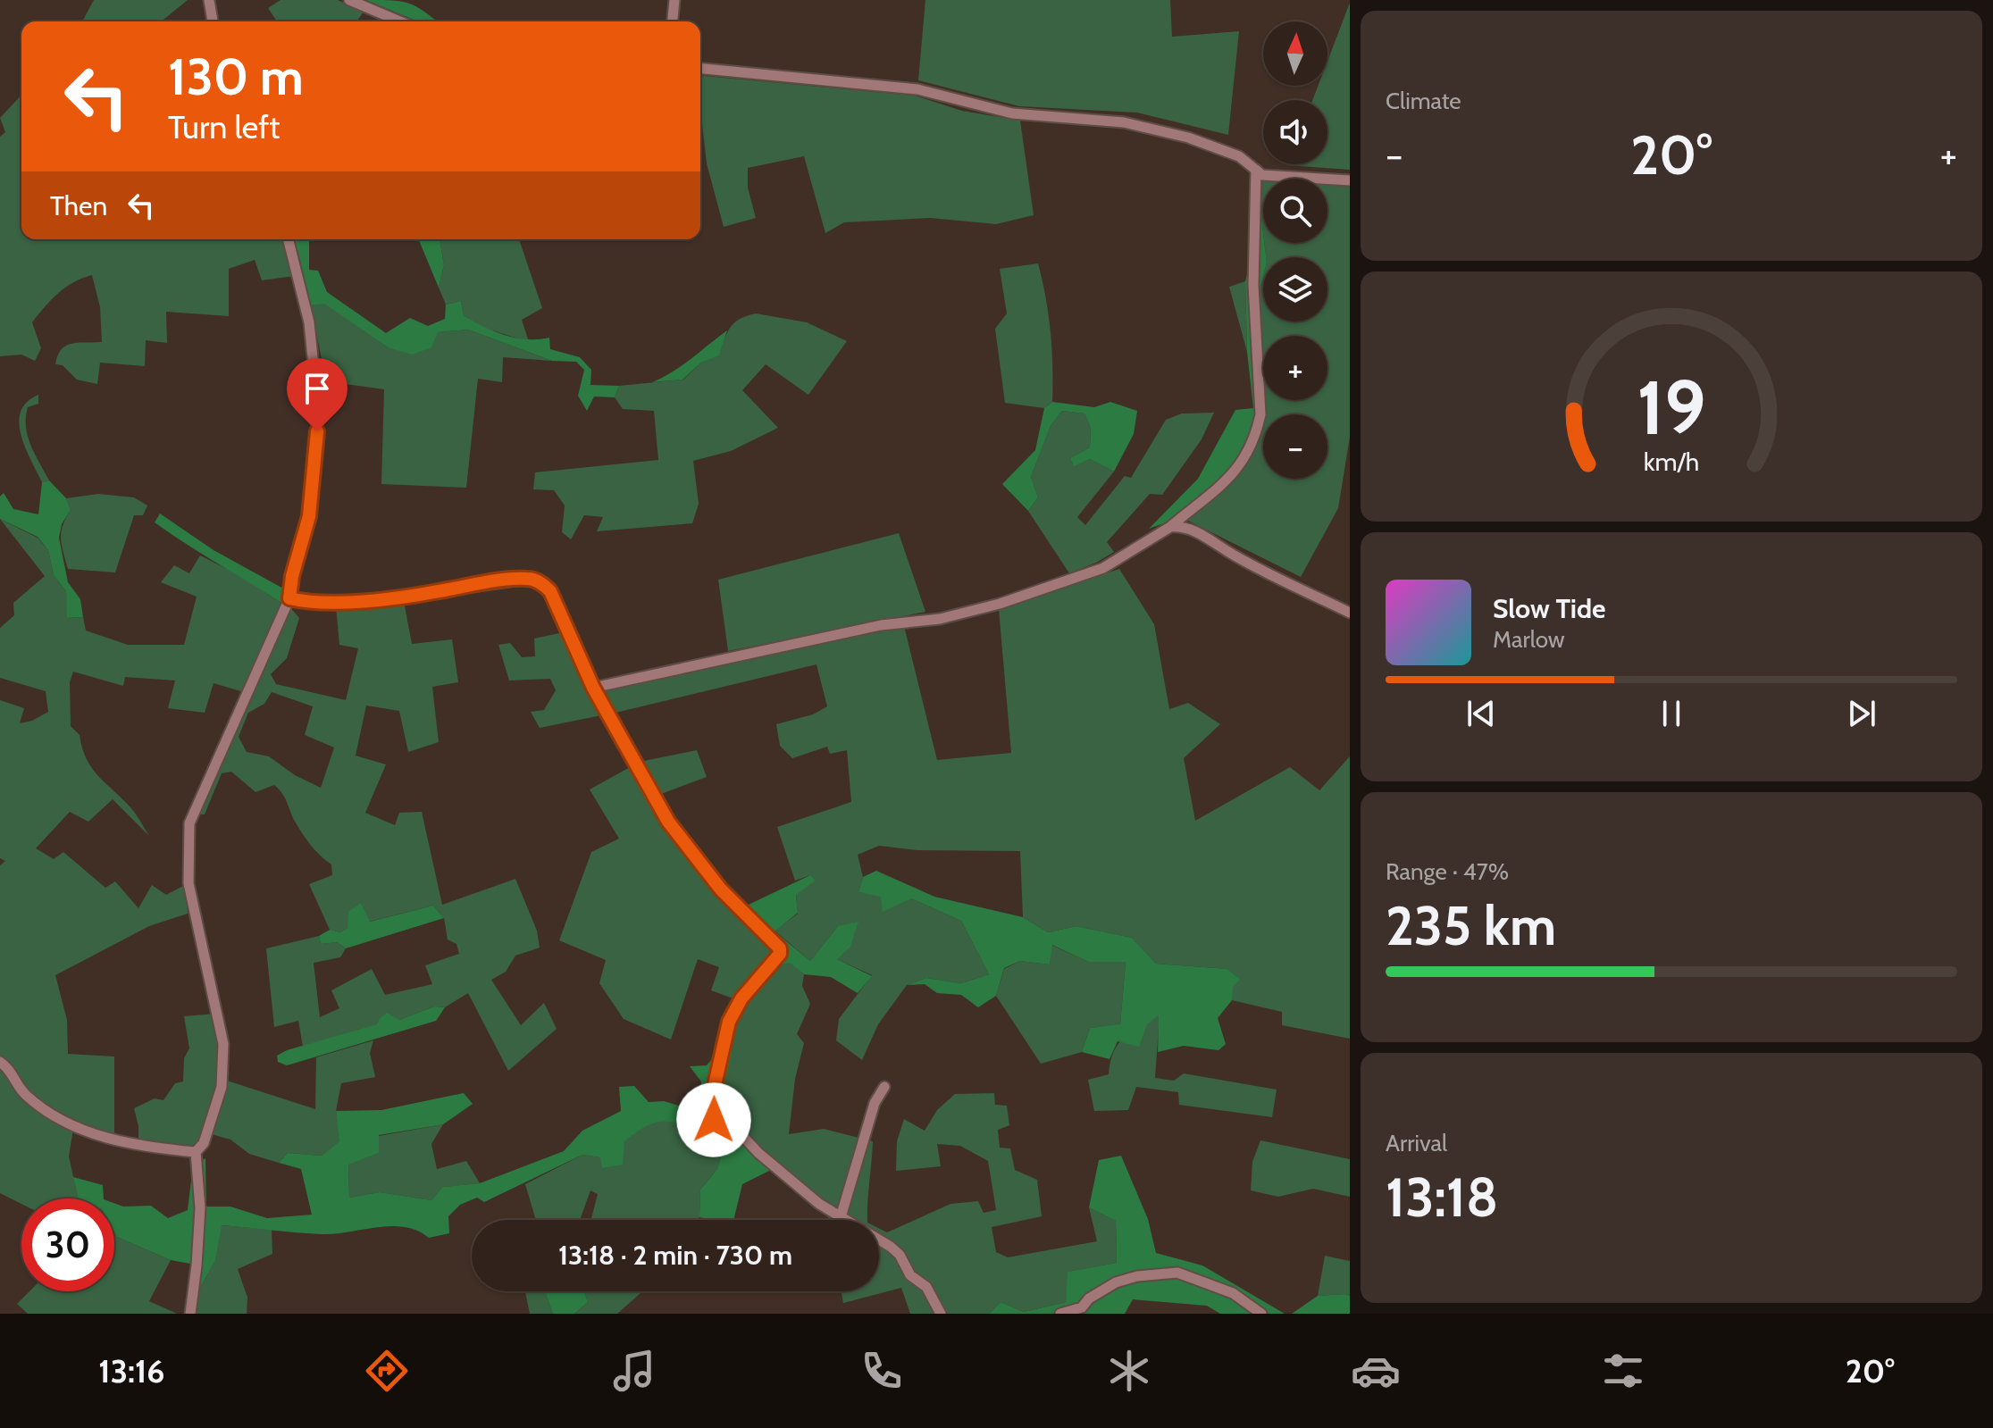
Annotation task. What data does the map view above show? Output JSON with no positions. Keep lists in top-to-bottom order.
{
  "north": "top",
  "page": {
    "tile": [
      "Climate",
      ["Range · 47%", "235 km"],
      ["Arrival", "13:18"]
    ],
    "map_buttons": ["+", "−"],
    "turn": ["130 m", "Turn left"],
    "heat": ["−", "20°", "+"],
    "then": "Then",
    "song": ["Slow Tide", "Marlow"],
    "limit": "30",
    "trip": "13:18 · 2 min · 730 m",
    "tabs": ["13:16", "20°"],
    "gauge": ["19", "km/h"]
  }
}
